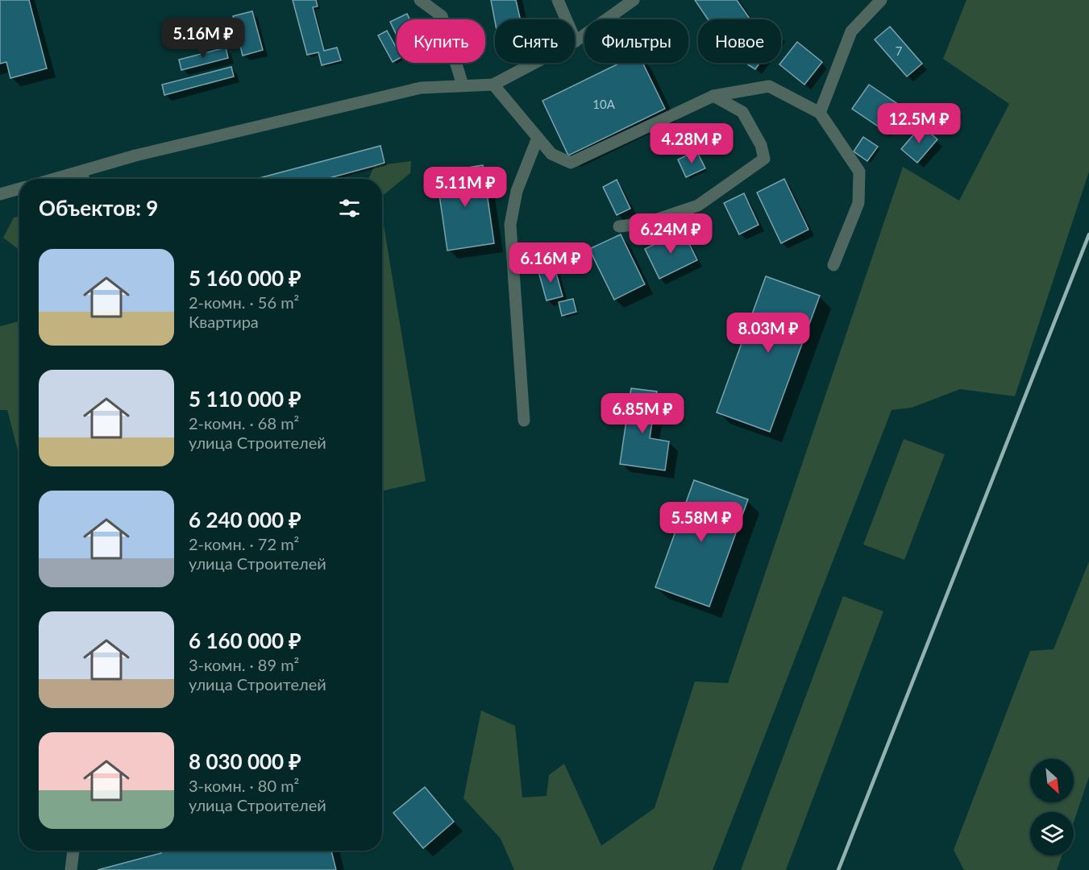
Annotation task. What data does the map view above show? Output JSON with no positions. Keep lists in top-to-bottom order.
{
  "house_numbers": ["7", "10А"],
  "north": "bottom right",
  "page": {
    "price": [
      "5.16M ₽",
      "12.5M ₽",
      "4.28M ₽",
      "5.11M ₽",
      "6.24M ₽",
      "6.16M ₽",
      "8.03M ₽",
      "6.85M ₽",
      "5.58M ₽"
    ],
    "chip": [
      "Купить",
      "Снять",
      "Фильтры",
      "Новое"
    ],
    "heading": "Объектов: 9",
    "list": [
      {
        "name": "5 160 000 ₽",
        "note": "2-комн. · 56 m² · Квартира"
      },
      {
        "name": "5 110 000 ₽",
        "note": "2-комн. · 68 m² · улица Строителей"
      },
      {
        "name": "6 240 000 ₽",
        "note": "2-комн. · 72 m² · улица Строителей"
      },
      {
        "name": "6 160 000 ₽",
        "note": "3-комн. · 89 m² · улица Строителей"
      },
      {
        "name": "8 030 000 ₽",
        "note": "3-комн. · 80 m² · улица Строителей"
      }
    ]
  }
}
